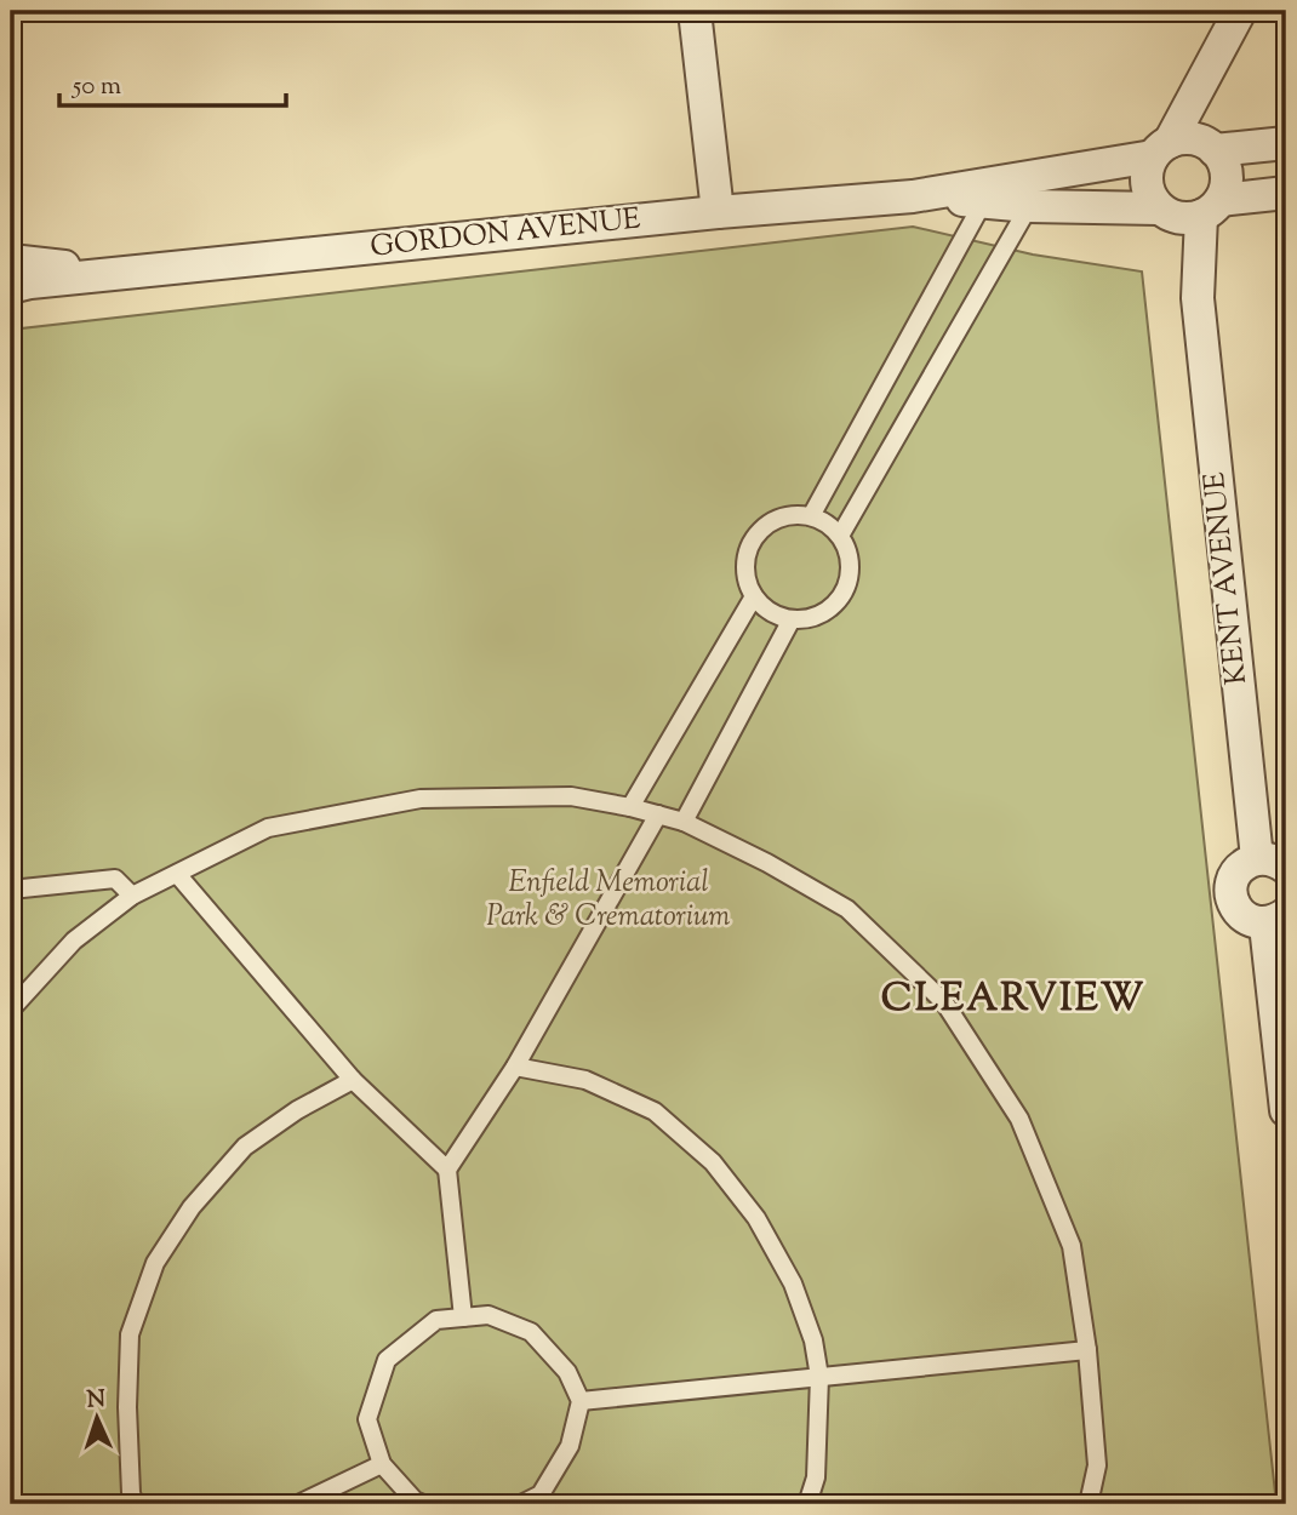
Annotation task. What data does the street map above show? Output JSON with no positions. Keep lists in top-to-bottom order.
{
  "streets": {
    "street": ["GORDON AVENUE", "KENT AVENUE"]
  },
  "crossings": [
    ["GORDON AVENUE", "KENT AVENUE"]
  ],
  "districts": ["CLEARVIEW"],
  "parks": ["Enfield Memorial Park & Crematorium"],
  "scale_bar": "50 m",
  "north": "top"
}
